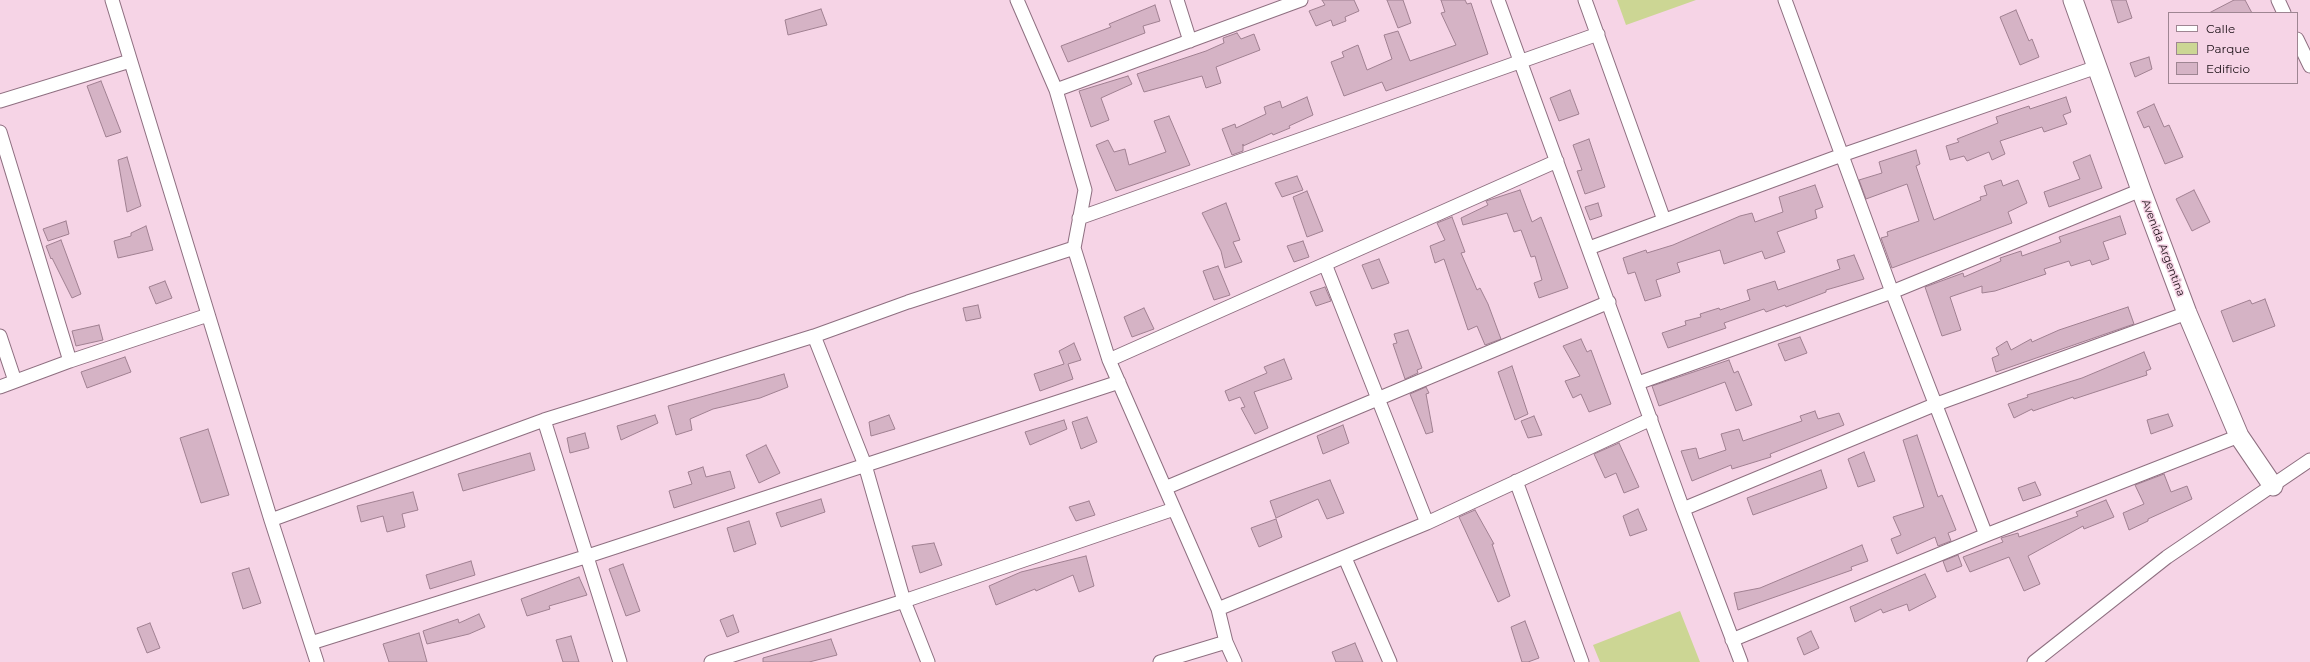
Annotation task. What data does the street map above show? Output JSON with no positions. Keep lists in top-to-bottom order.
{
  "streets": {
    "street": ["Avenida Argentina"]
  },
  "legend": ["Calle", "Parque", "Edificio"]
}
